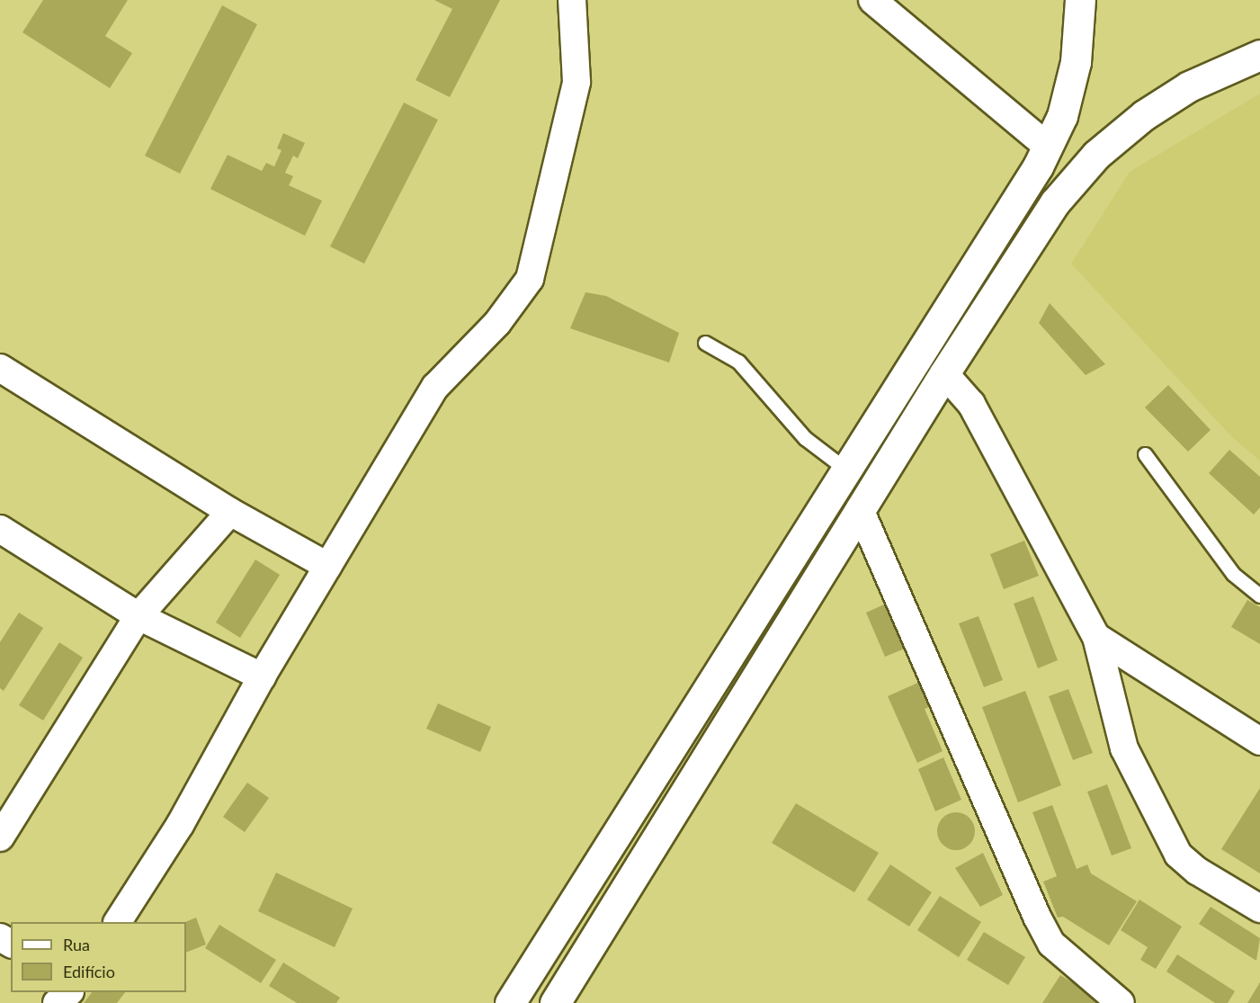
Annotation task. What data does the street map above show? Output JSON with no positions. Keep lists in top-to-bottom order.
{
  "legend": ["Rua", "Edifício"]
}
